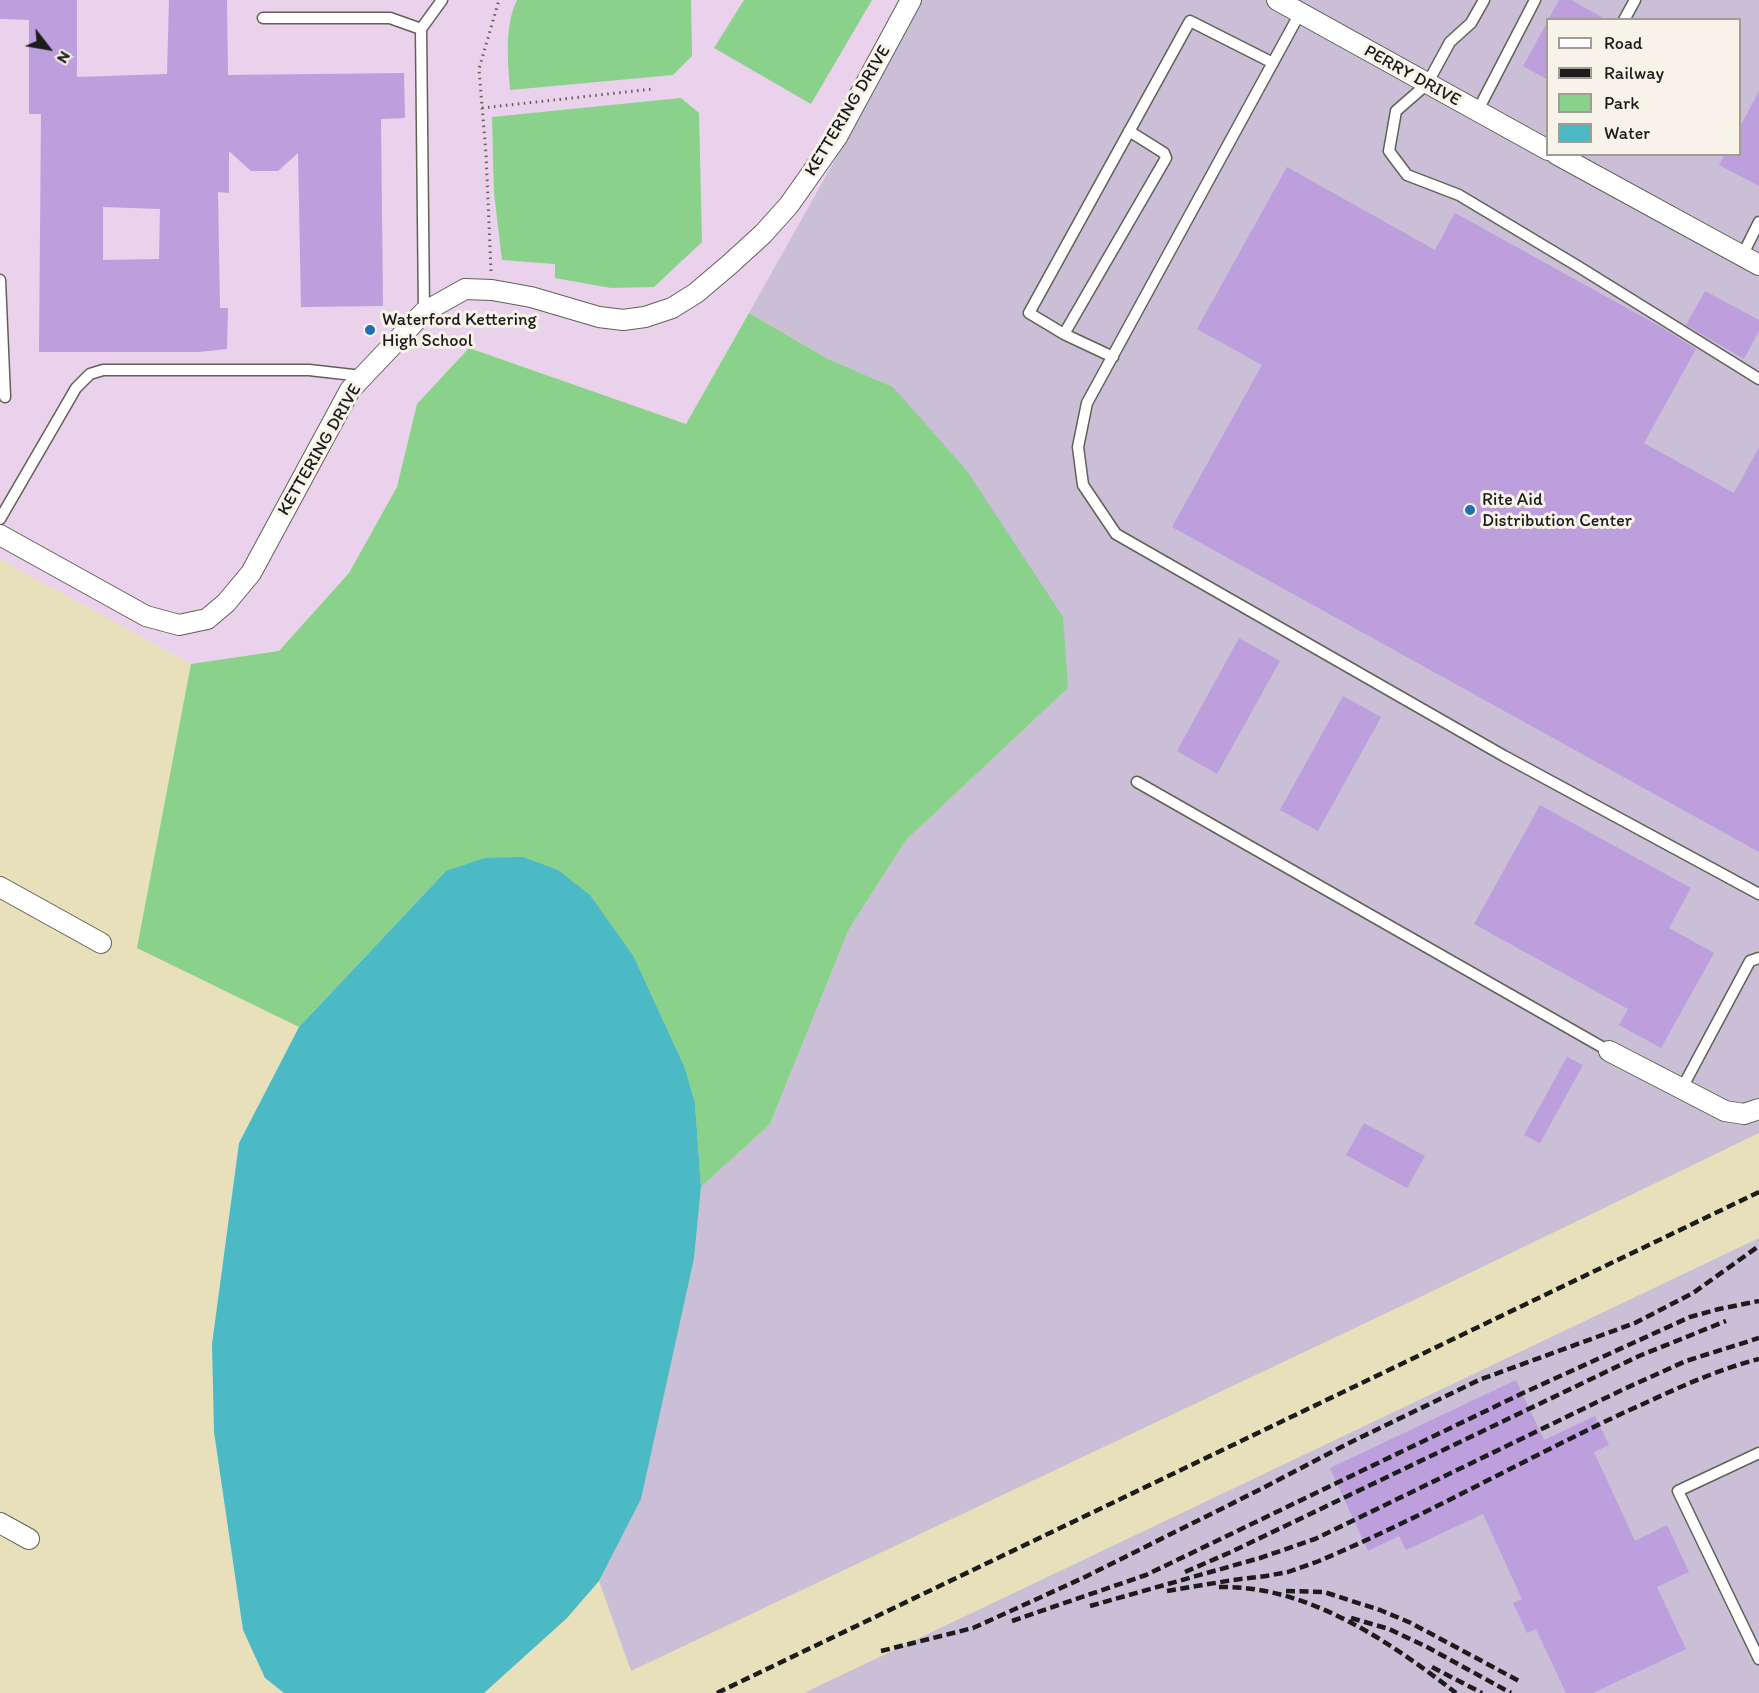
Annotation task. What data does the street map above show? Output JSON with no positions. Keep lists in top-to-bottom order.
{
  "streets": {
    "street": ["PERRY DRIVE", "KETTERING DRIVE"]
  },
  "places": ["Waterford Kettering High School", "Rite Aid Distribution Center"],
  "legend": [
    "Road",
    "Railway",
    "Park",
    "Water"
  ],
  "north": "bottom right"
}
